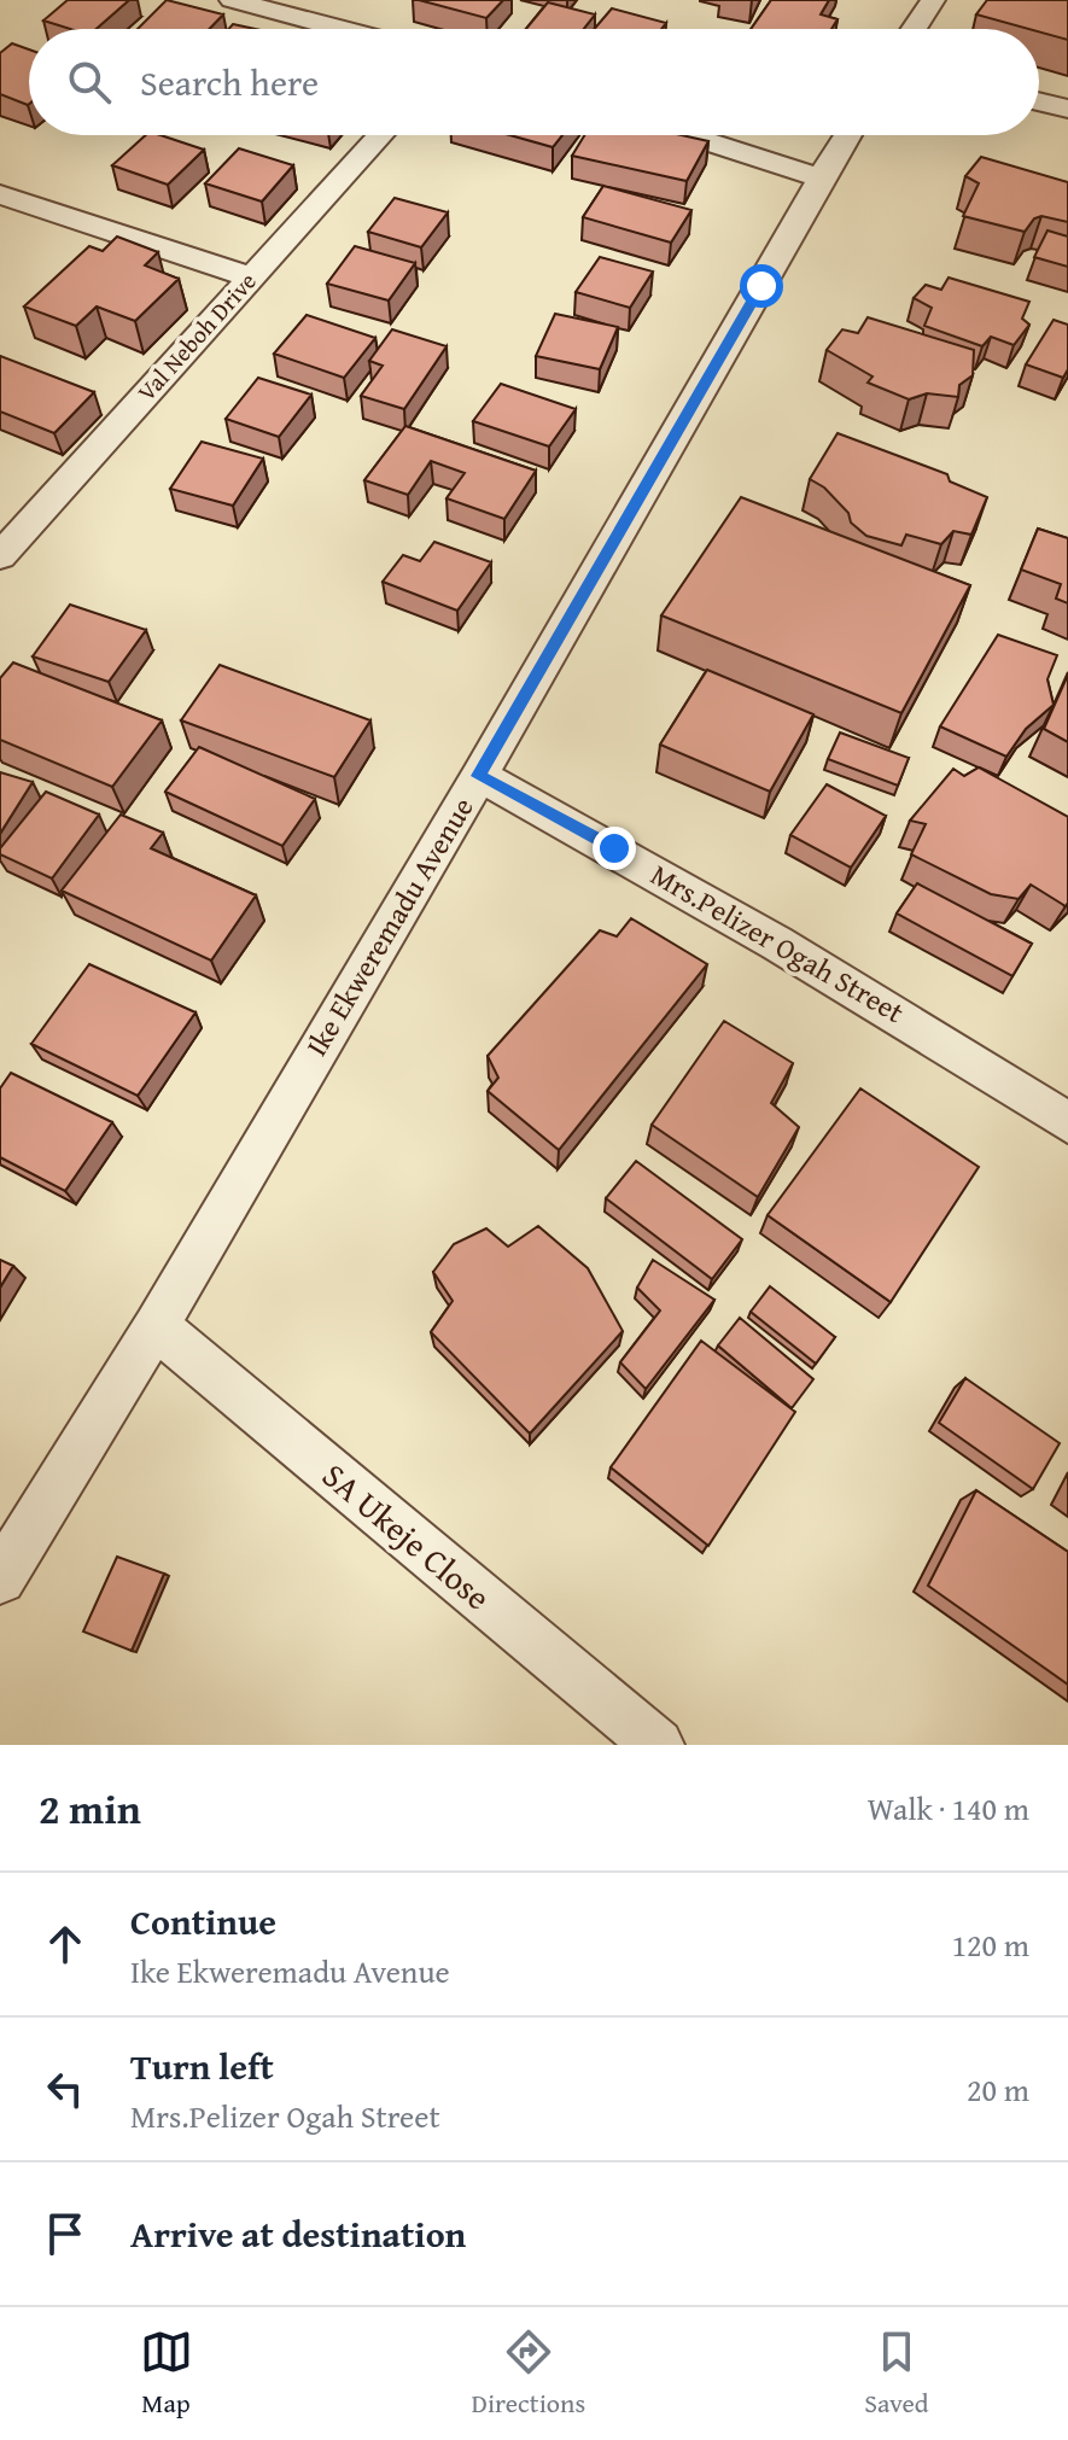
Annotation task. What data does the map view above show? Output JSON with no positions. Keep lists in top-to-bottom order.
{
  "streets": {
    "street": [
      "Val Neboh Drive",
      "Ike Ekweremadu Avenue",
      "Mrs.Pelizer Ogah Street",
      "SA Ukeje Close"
    ]
  },
  "crossings": [
    ["Ike Ekweremadu Avenue", "Mrs.Pelizer Ogah Street"],
    ["Ike Ekweremadu Avenue", "SA Ukeje Close"]
  ],
  "page": {
    "search": "Search here",
    "heading": ["2 min", "Walk · 140 m"],
    "list": [
      ["Continue", "Ike Ekweremadu Avenue", "120 m"],
      ["Turn left", "Mrs.Pelizer Ogah Street", "20 m"],
      "Arrive at destination"
    ],
    "nav": ["Map", "Directions", "Saved"]
  }
}
